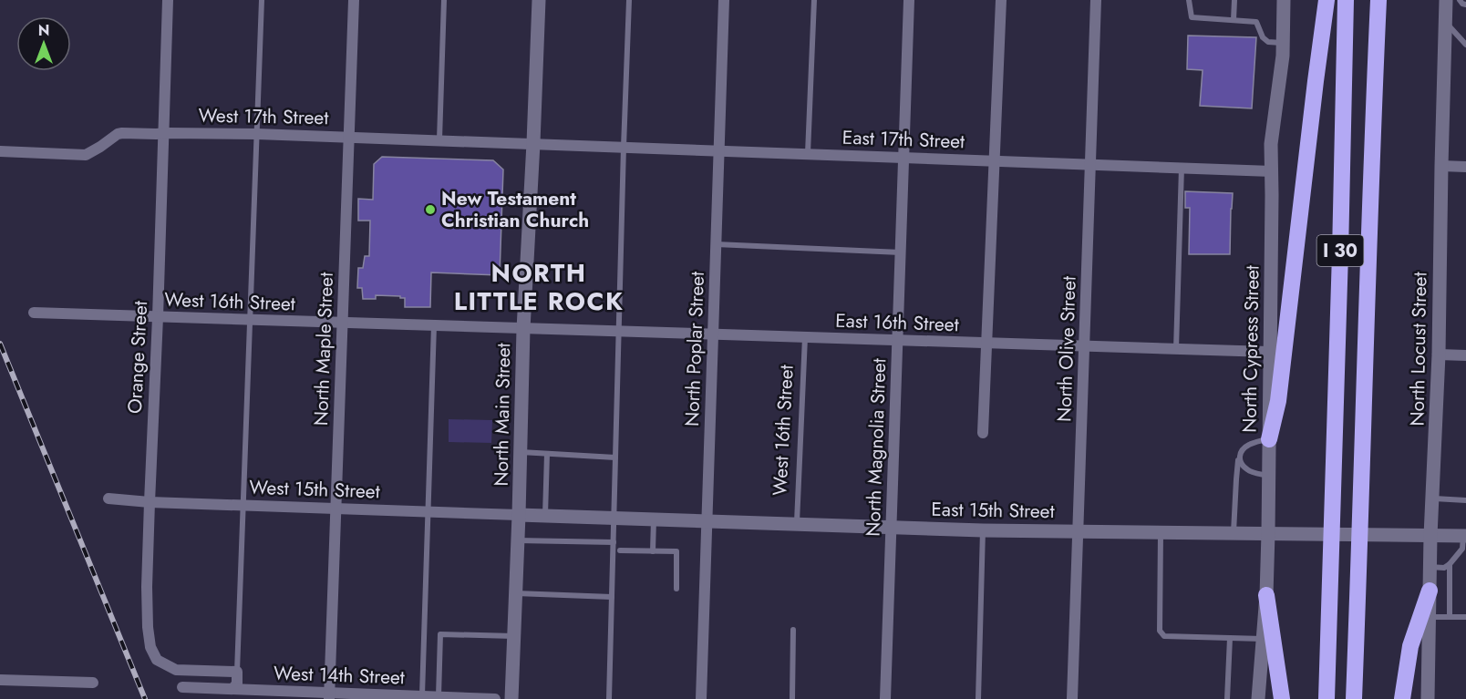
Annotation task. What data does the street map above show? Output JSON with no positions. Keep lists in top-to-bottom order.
{
  "streets": {
    "highway": ["I 30"],
    "main road": [
      "North Cypress Street",
      "North Locust Street",
      "North Main Street",
      "East 15th Street"
    ],
    "street": [
      "West 17th Street",
      "East 17th Street",
      "West 16th Street",
      "East 16th Street",
      "North Maple Street",
      "North Poplar Street",
      "North Olive Street",
      "Orange Street",
      "North Magnolia Street",
      "West 15th Street",
      "West 14th Street"
    ]
  },
  "crossings": [
    ["West 17th Street", "East 17th Street"],
    ["West 17th Street", "North Maple Street"],
    ["West 17th Street", "Orange Street"],
    ["West 17th Street", "North Main Street"],
    ["East 17th Street", "North Poplar Street"],
    ["East 17th Street", "North Olive Street"],
    ["East 17th Street", "North Cypress Street"],
    ["East 17th Street", "North Main Street"],
    ["East 17th Street", "North Magnolia Street"],
    ["West 16th Street", "East 16th Street"],
    ["West 16th Street", "North Maple Street"],
    ["West 16th Street", "Orange Street"],
    ["West 16th Street", "North Main Street"],
    ["West 16th Street", "East 15th Street"],
    ["East 16th Street", "North Poplar Street"],
    ["East 16th Street", "North Olive Street"],
    ["East 16th Street", "North Cypress Street"],
    ["East 16th Street", "North Main Street"],
    ["East 16th Street", "North Magnolia Street"],
    ["North Maple Street", "West 15th Street"],
    ["North Maple Street", "West 14th Street"],
    ["North Poplar Street", "East 15th Street"],
    ["North Olive Street", "East 15th Street"],
    ["North Cypress Street", "East 15th Street"],
    ["North Locust Street", "East 15th Street"],
    ["Orange Street", "West 15th Street"],
    ["North Main Street", "West 15th Street"],
    ["North Main Street", "East 15th Street"],
    ["North Magnolia Street", "East 15th Street"],
    ["West 15th Street", "East 15th Street"]
  ],
  "districts": ["NORTH LITTLE ROCK"],
  "places": ["New Testament Christian Church"],
  "north": "top"
}
